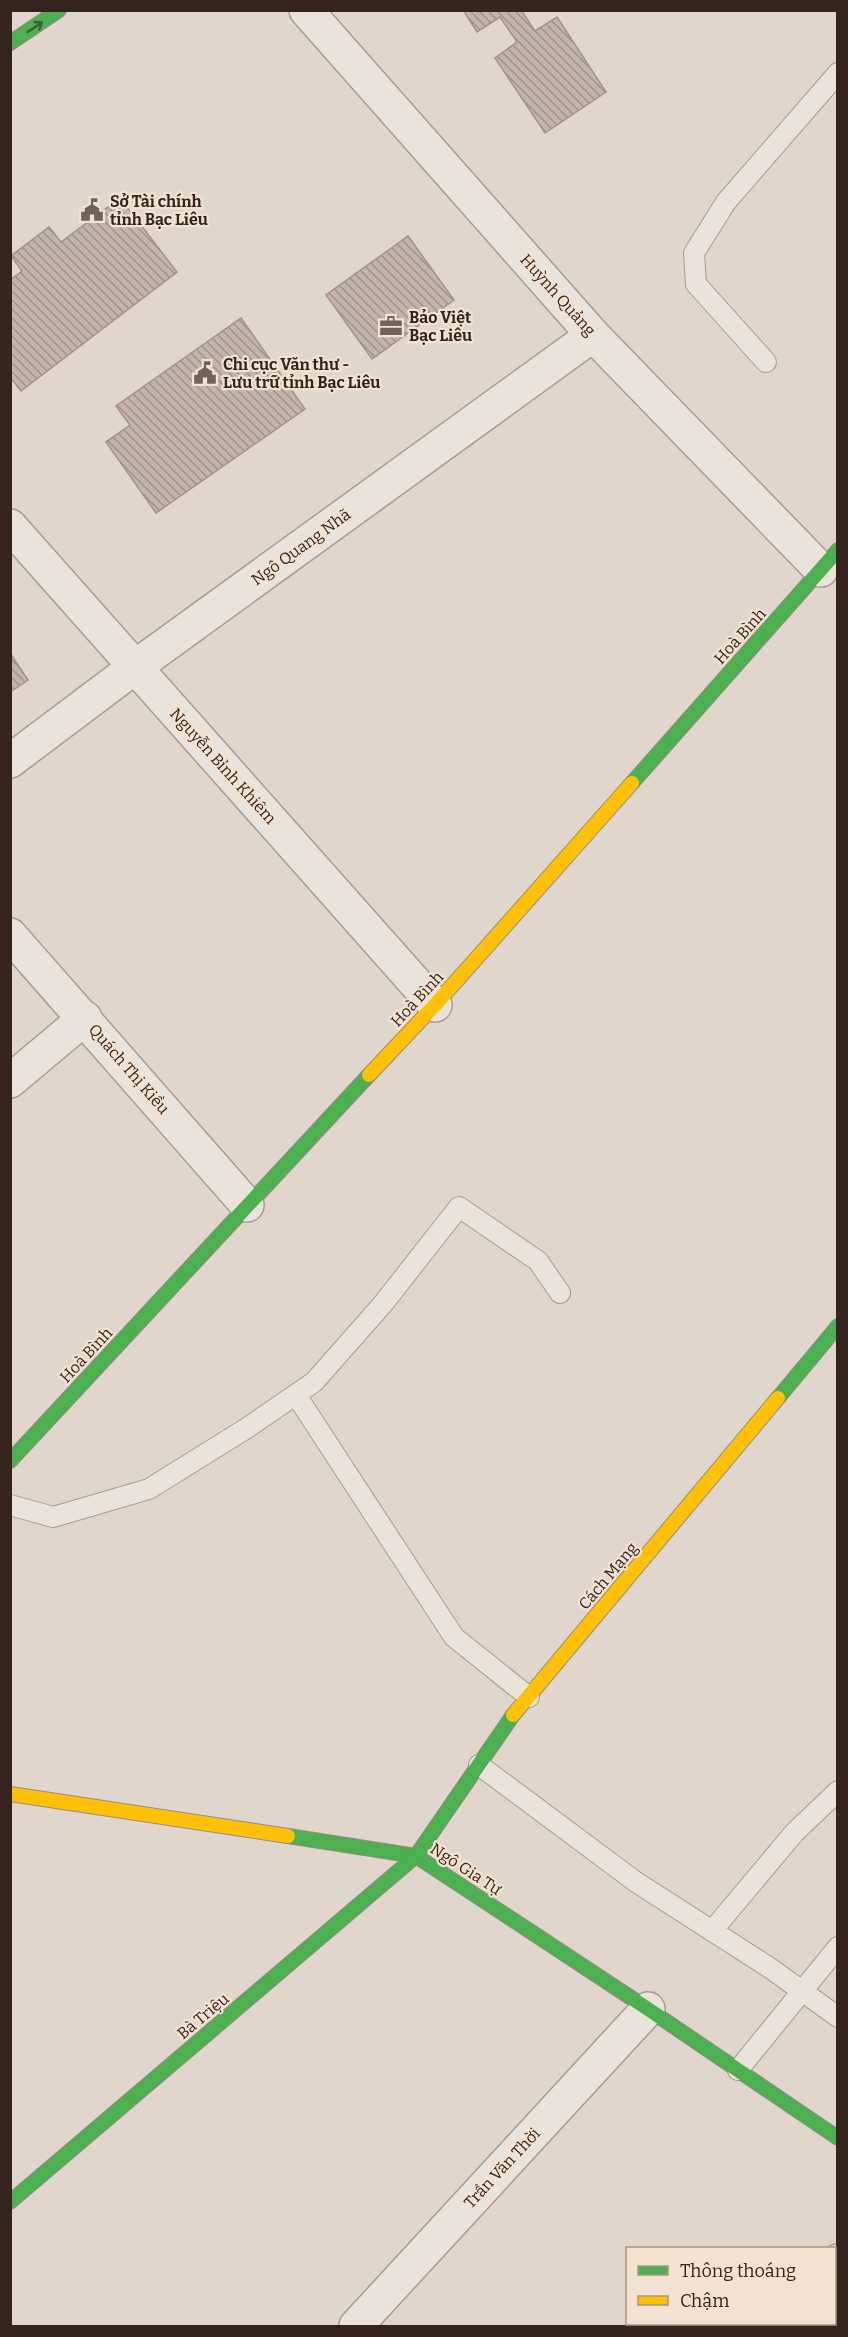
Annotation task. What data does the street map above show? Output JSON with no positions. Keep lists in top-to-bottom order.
{
  "streets": {
    "street": [
      "Huỳnh Quảng",
      "Ngô Quang Nhã",
      "Hoà Bình",
      "Nguyễn Bỉnh Khiêm",
      "Quách Thị Kiều",
      "Cách Mạng",
      "Ngô Gia Tự",
      "Bà Triệu",
      "Trần Văn Thời"
    ]
  },
  "crossings": [
    ["Huỳnh Quảng", "Ngô Quang Nhã"],
    ["Huỳnh Quảng", "Hoà Bình"],
    ["Ngô Quang Nhã", "Nguyễn Bỉnh Khiêm"],
    ["Hoà Bình", "Nguyễn Bỉnh Khiêm"],
    ["Hoà Bình", "Quách Thị Kiều"],
    ["Cách Mạng", "Ngô Gia Tự"],
    ["Cách Mạng", "Bà Triệu"],
    ["Ngô Gia Tự", "Bà Triệu"],
    ["Ngô Gia Tự", "Trần Văn Thời"]
  ],
  "places": {
    "public building": ["Sở Tài chính tỉnh Bạc Liêu", "Chi cục Văn thư - Lưu trữ tỉnh Bạc Liêu"],
    "office": ["Bảo Việt Bạc Liêu"]
  },
  "legend": ["Thông thoáng", "Chậm"]
}
